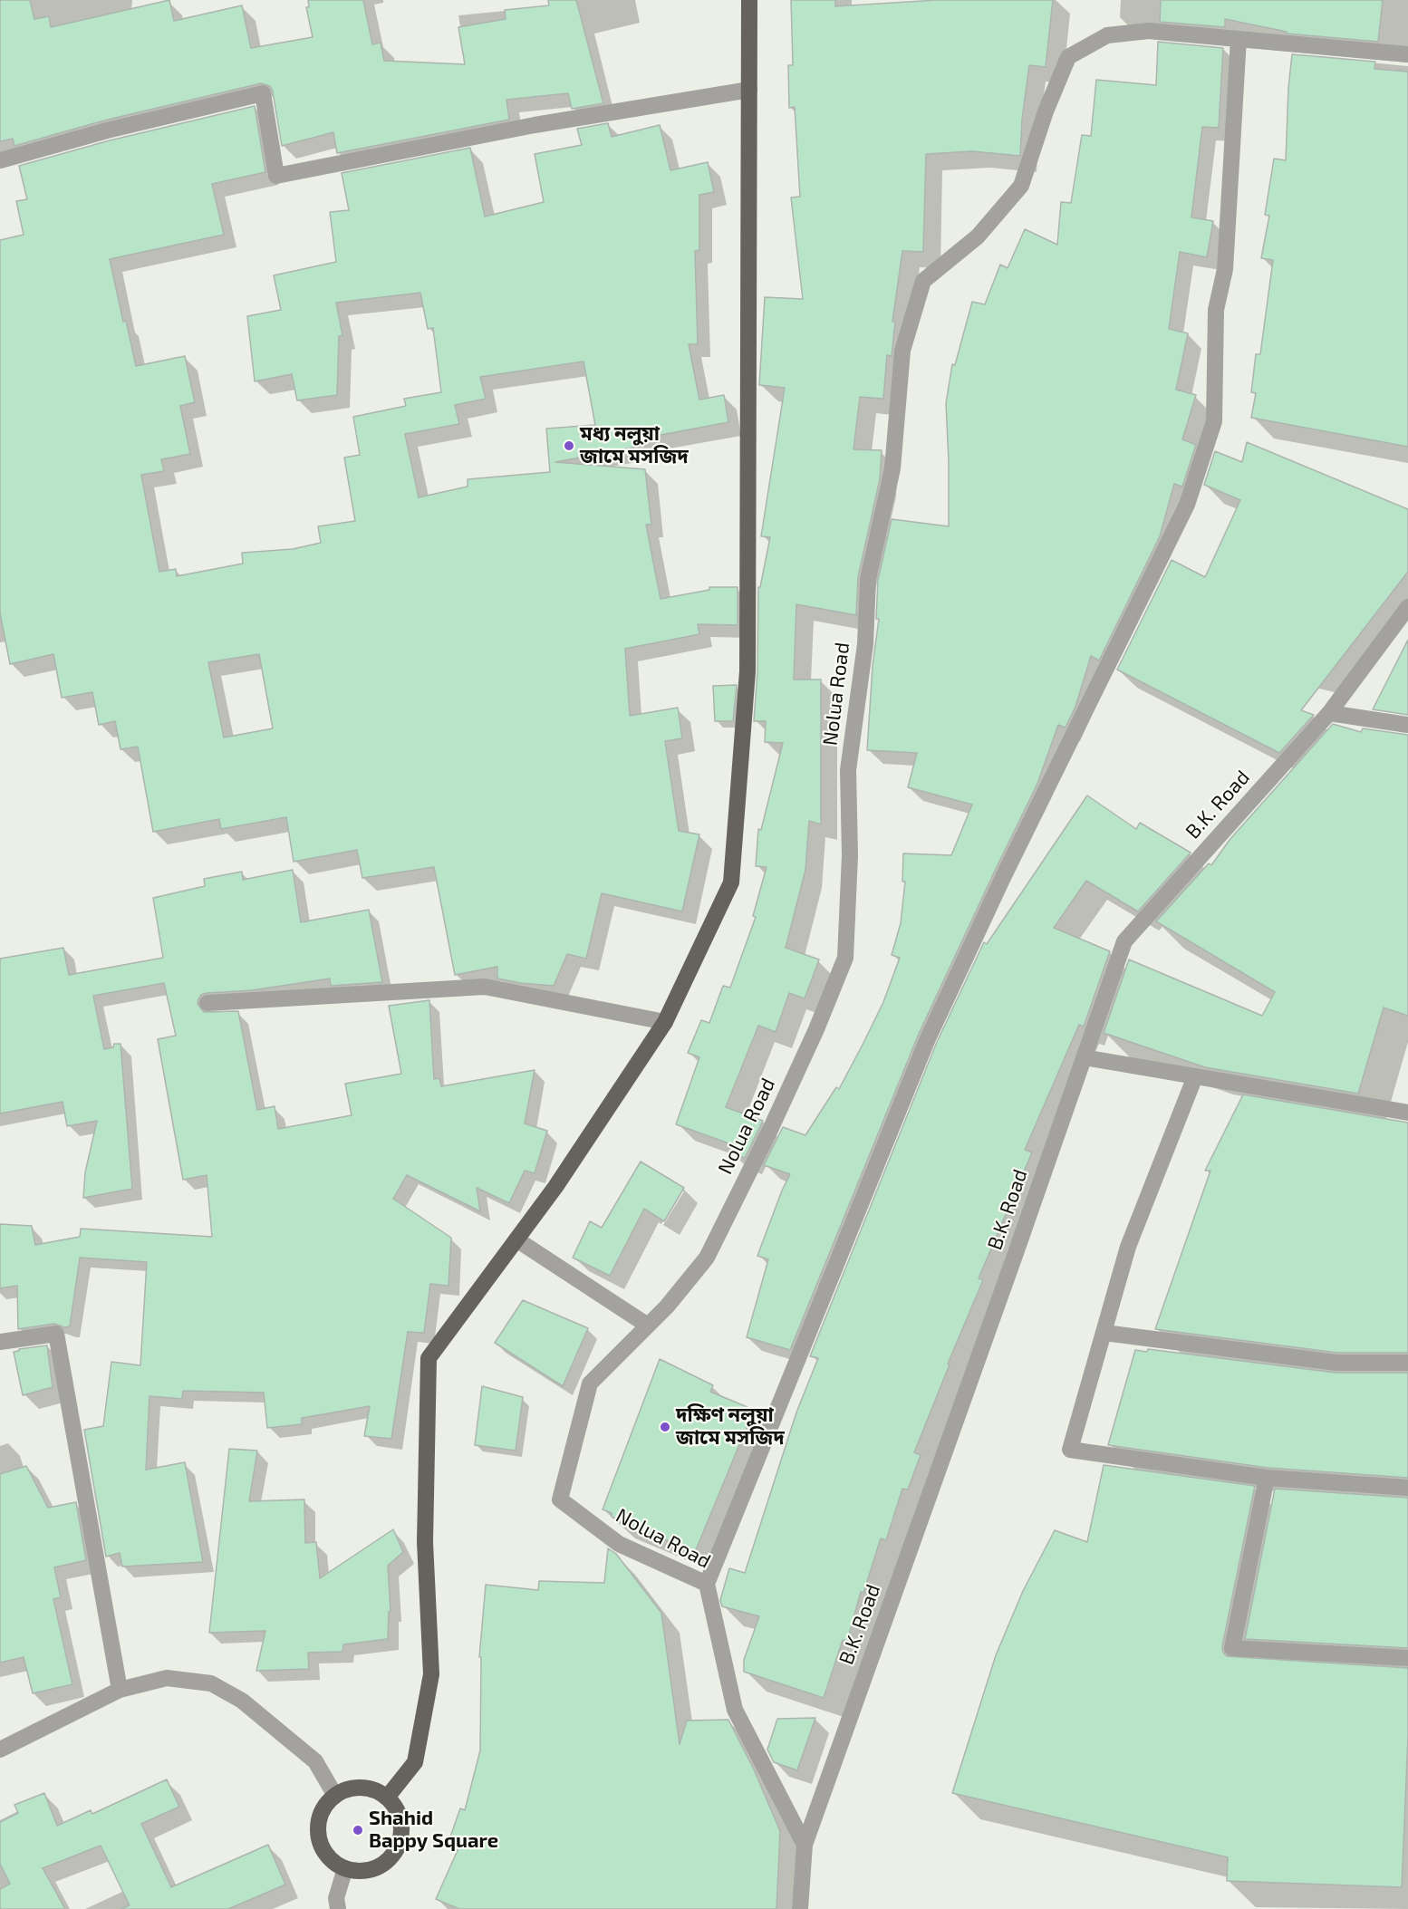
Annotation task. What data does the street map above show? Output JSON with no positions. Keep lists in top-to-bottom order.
{
  "streets": {
    "street": ["Nolua Road", "B.K. Road"]
  },
  "crossings": [
    ["Nolua Road", "B.K. Road"]
  ],
  "places": ["মধ্য নলুয়া জামে মসজিদ", "দক্ষিণ নলুয়া জামে মসজিদ", "Shahid Bappy Square"]
}
